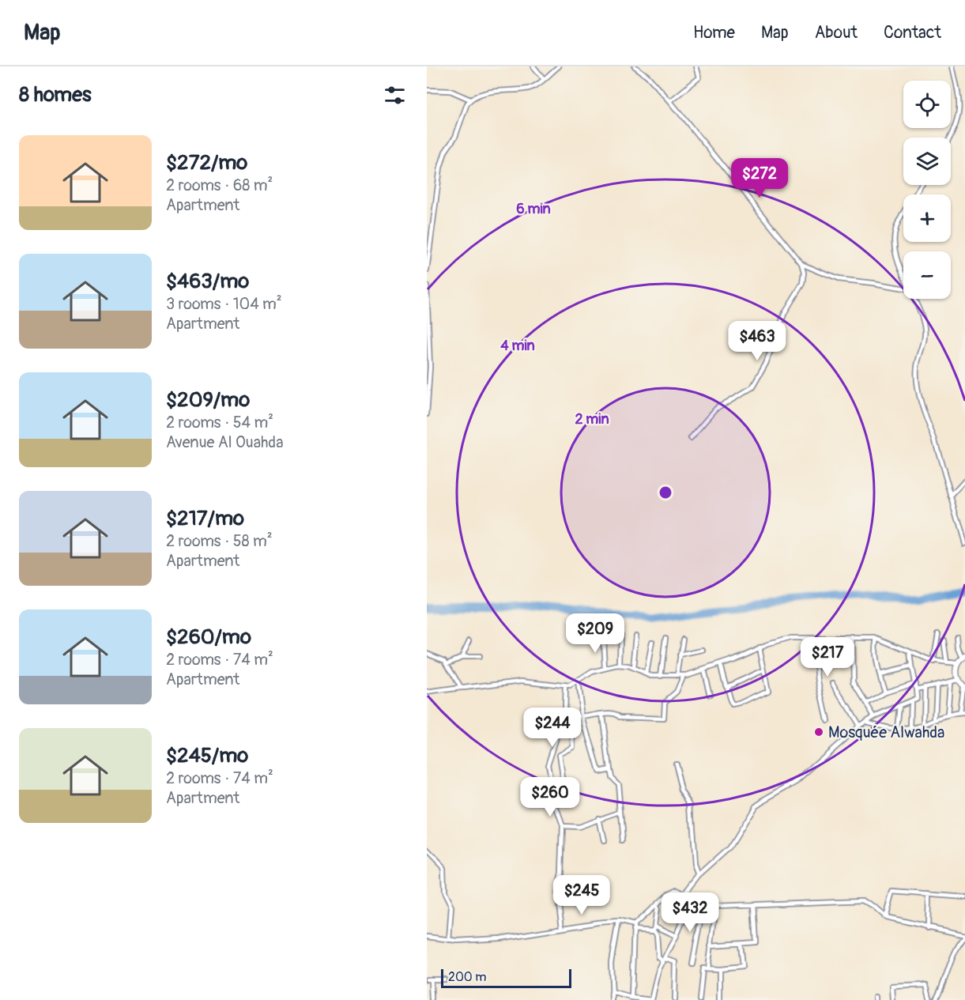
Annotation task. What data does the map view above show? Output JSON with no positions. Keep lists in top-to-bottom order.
{
  "places": ["Mosquée Alwahda"],
  "scale_bar": "200 m",
  "page": {
    "header": "Map",
    "nav": [
      "Home",
      "Map",
      "About",
      "Contact"
    ],
    "heading": "8 homes",
    "map_buttons": ["+", "−"],
    "list": [
      {
        "name": "$272/mo",
        "note": "2 rooms · 68 m² · Apartment"
      },
      {
        "name": "$463/mo",
        "note": "3 rooms · 104 m² · Apartment"
      },
      {
        "name": "$209/mo",
        "note": "2 rooms · 54 m² · Avenue Al Ouahda"
      },
      {
        "name": "$217/mo",
        "note": "2 rooms · 58 m² · Apartment"
      },
      {
        "name": "$260/mo",
        "note": "2 rooms · 74 m² · Apartment"
      },
      {
        "name": "$245/mo",
        "note": "2 rooms · 74 m² · Apartment"
      }
    ],
    "price": [
      "$272",
      "$463",
      "$209",
      "$217",
      "$244",
      "$260",
      "$245",
      "$432"
    ],
    "scale": "200 m"
  },
  "rings": ["6 min", "4 min", "2 min"]
}
